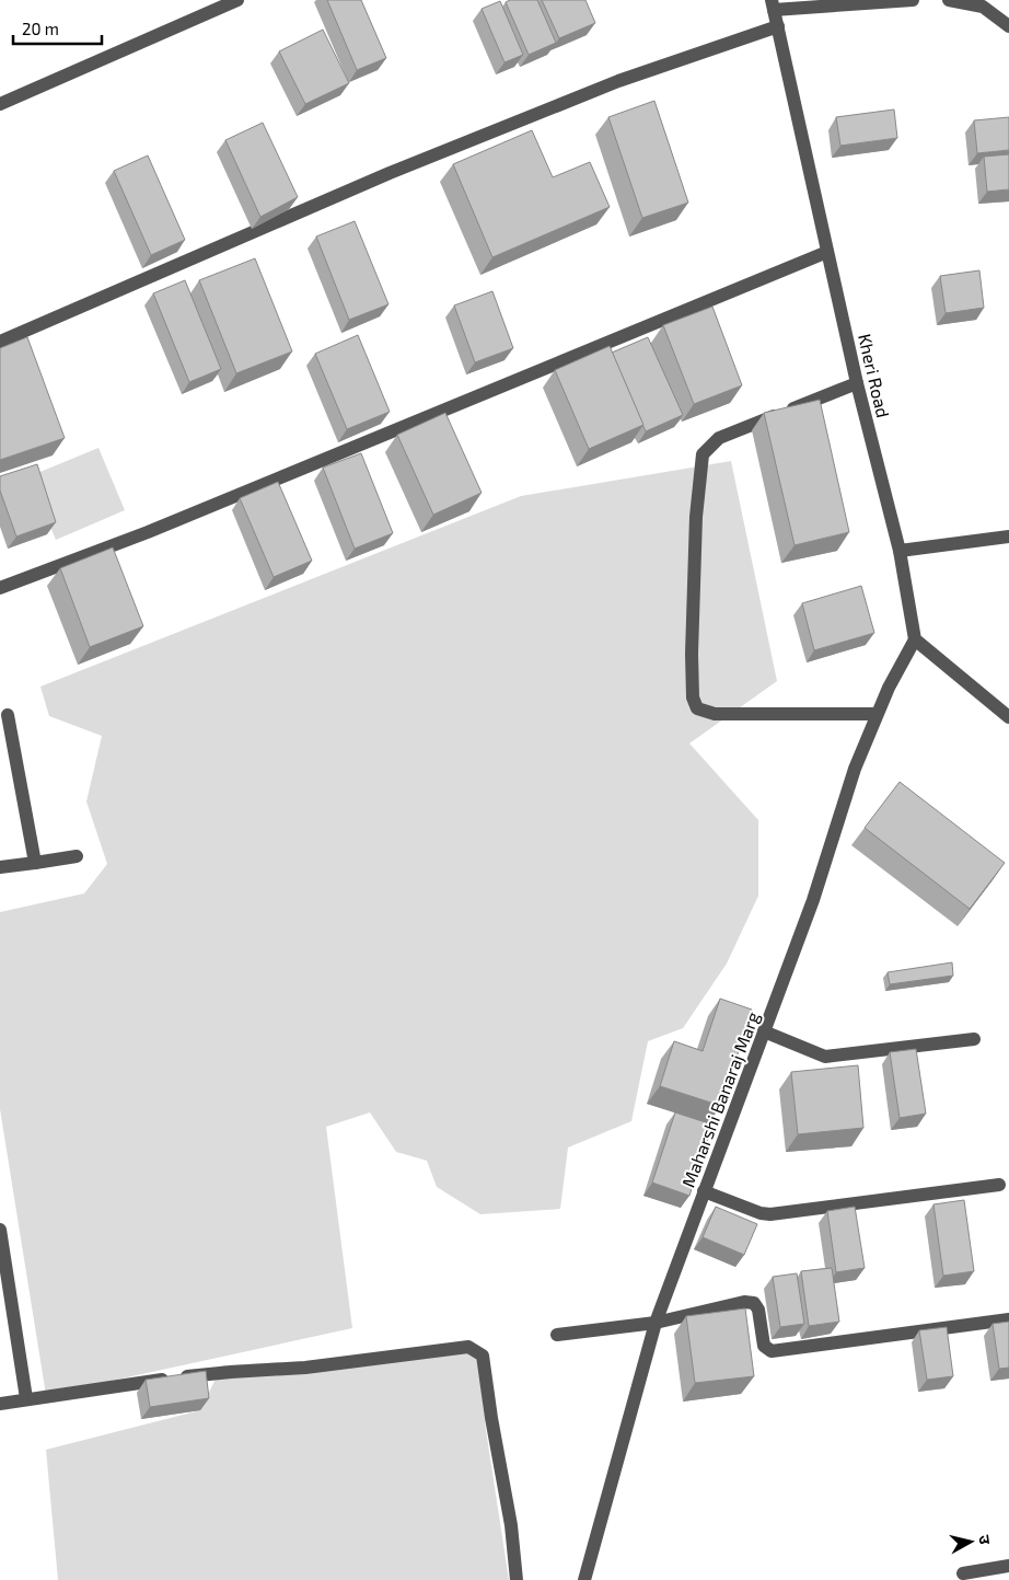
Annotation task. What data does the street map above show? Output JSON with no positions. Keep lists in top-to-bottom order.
{
  "streets": {
    "street": ["Kheri Road", "Maharshi Banaraj Marg"]
  },
  "crossings": [
    ["Kheri Road", "Maharshi Banaraj Marg"]
  ],
  "scale_bar": "20 m",
  "north": "right"
}
